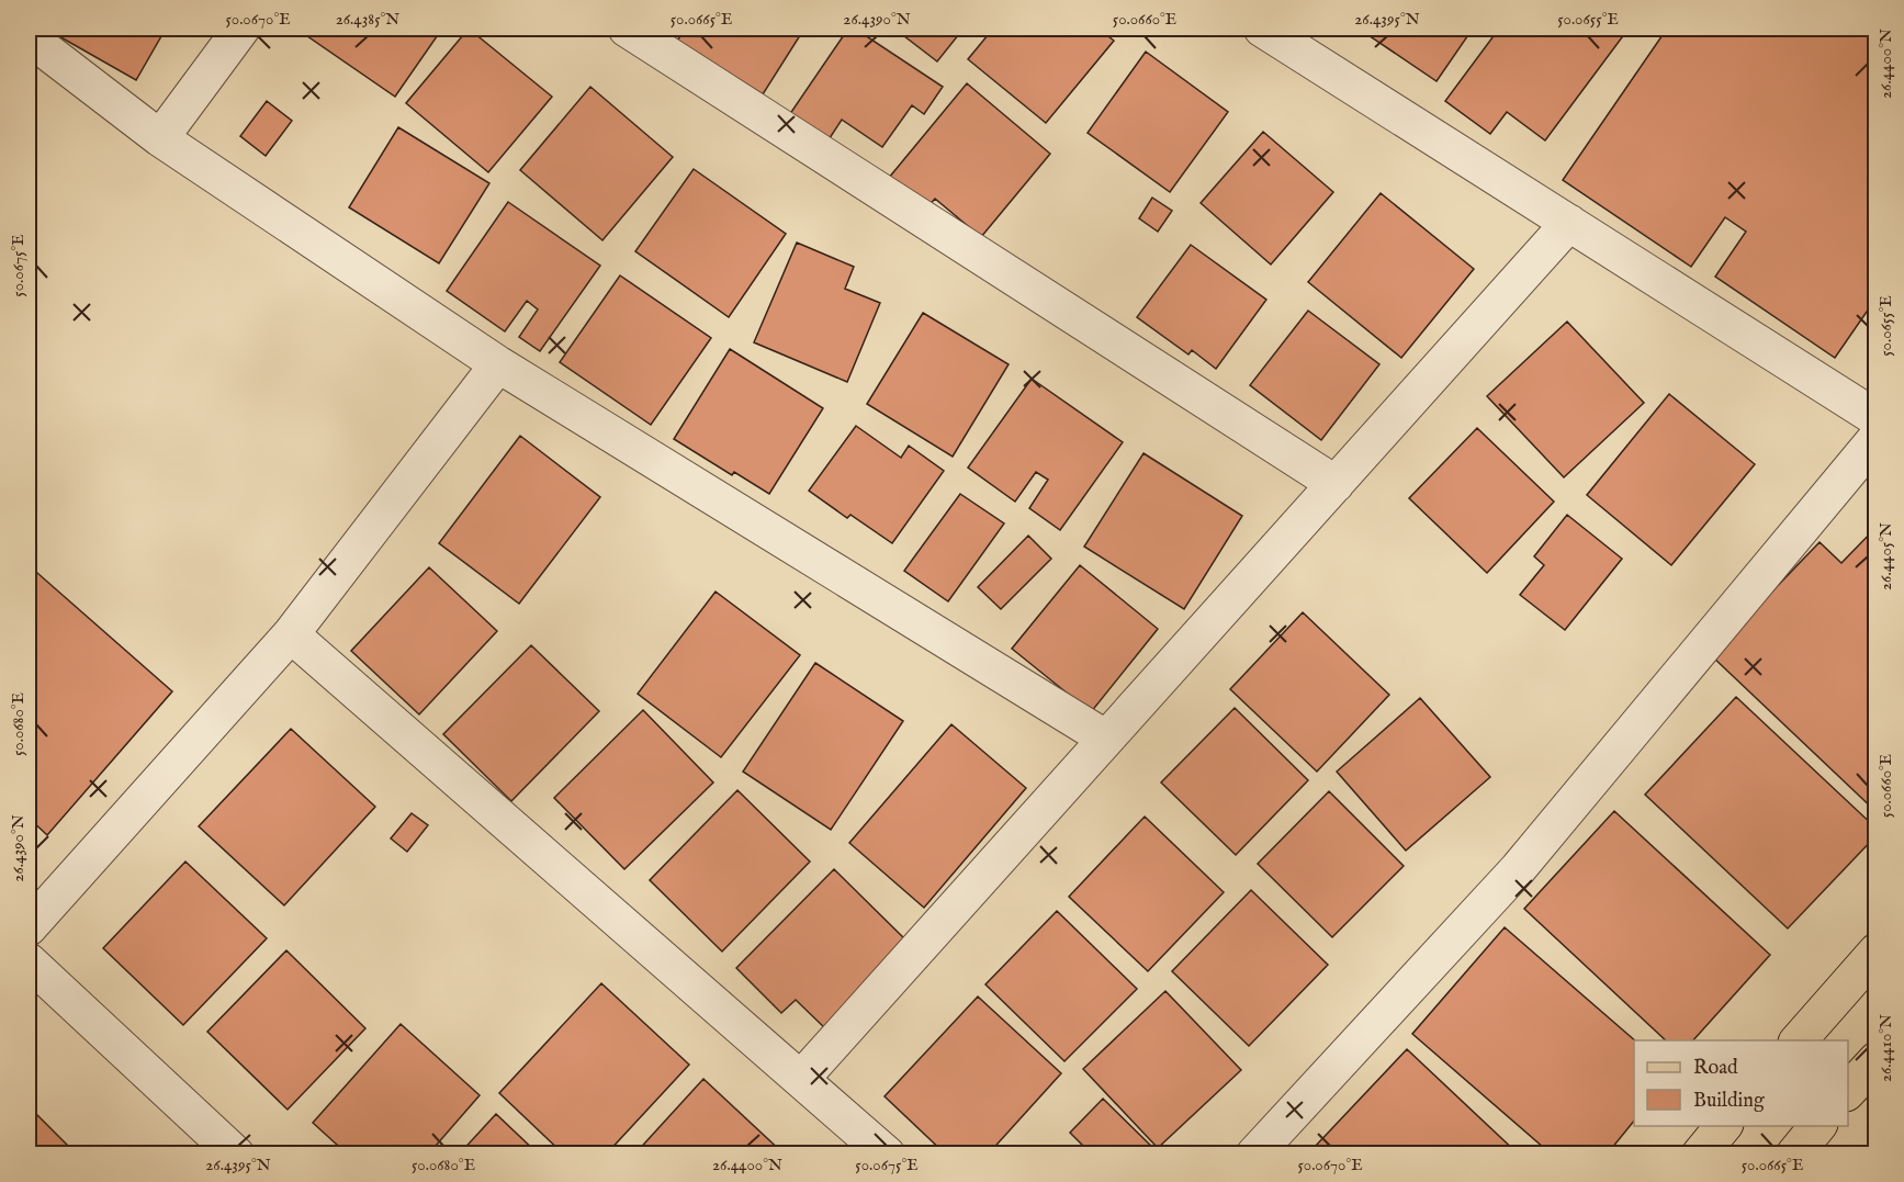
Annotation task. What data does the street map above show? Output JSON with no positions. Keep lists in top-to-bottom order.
{
  "legend": ["Road", "Building"],
  "coordinates": [
    "50.0670°E",
    "26.4385°N",
    "50.0665°E",
    "26.4390°N",
    "50.0660°E",
    "26.4395°N",
    "50.0655°E",
    "26.4400°N",
    "50.0675°E",
    "26.4405°N",
    "50.0680°E",
    "26.4410°N"
  ]
}
